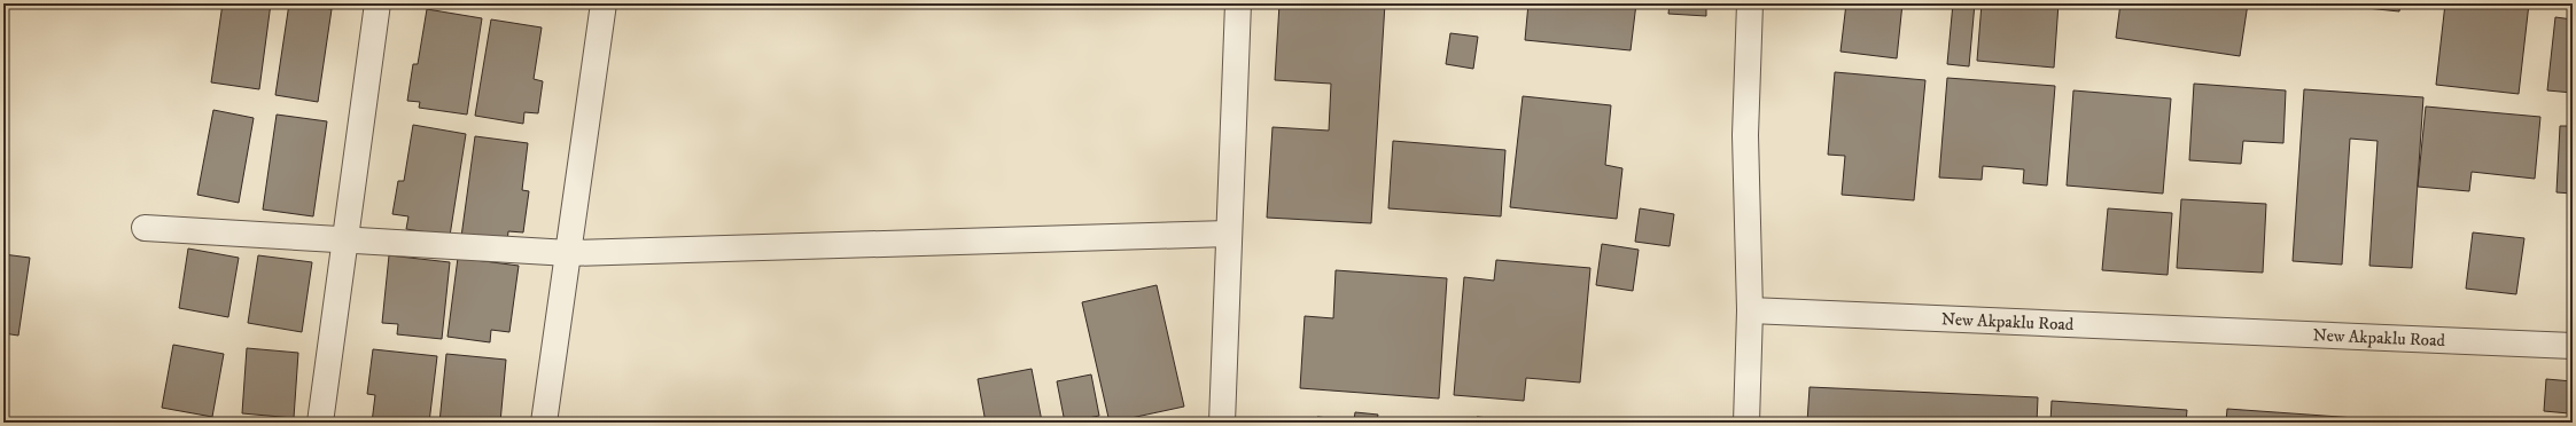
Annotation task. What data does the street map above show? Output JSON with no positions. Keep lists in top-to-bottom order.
{
  "streets": {
    "street": ["New Akpaklu Road"]
  }
}
